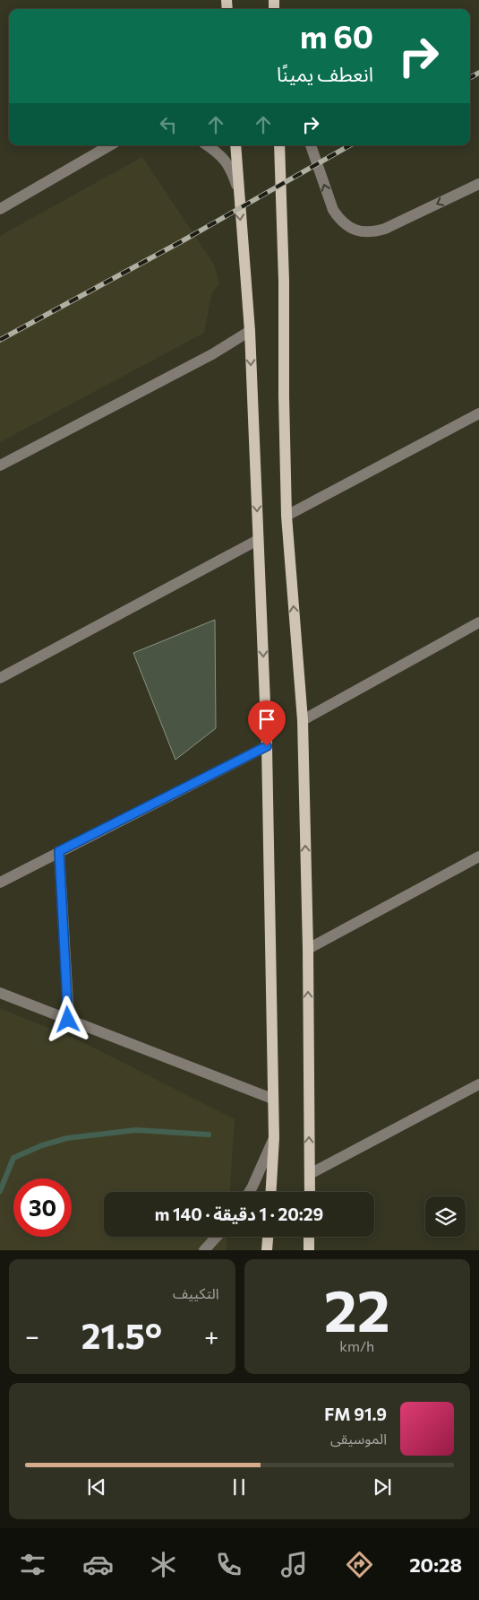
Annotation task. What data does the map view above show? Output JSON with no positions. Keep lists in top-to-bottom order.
{
  "page": {
    "turn": ["60 m", "انعطف يمينًا"],
    "limit": "30",
    "trip": "20:29 · 1 دقيقة · 140 m",
    "tile": [
      ["22", "km/h"],
      "التكييف"
    ],
    "heat": ["−", "21.5°", "+"],
    "song": ["91.9 FM", "الموسيقى"],
    "tabs": "20:28"
  }
}
